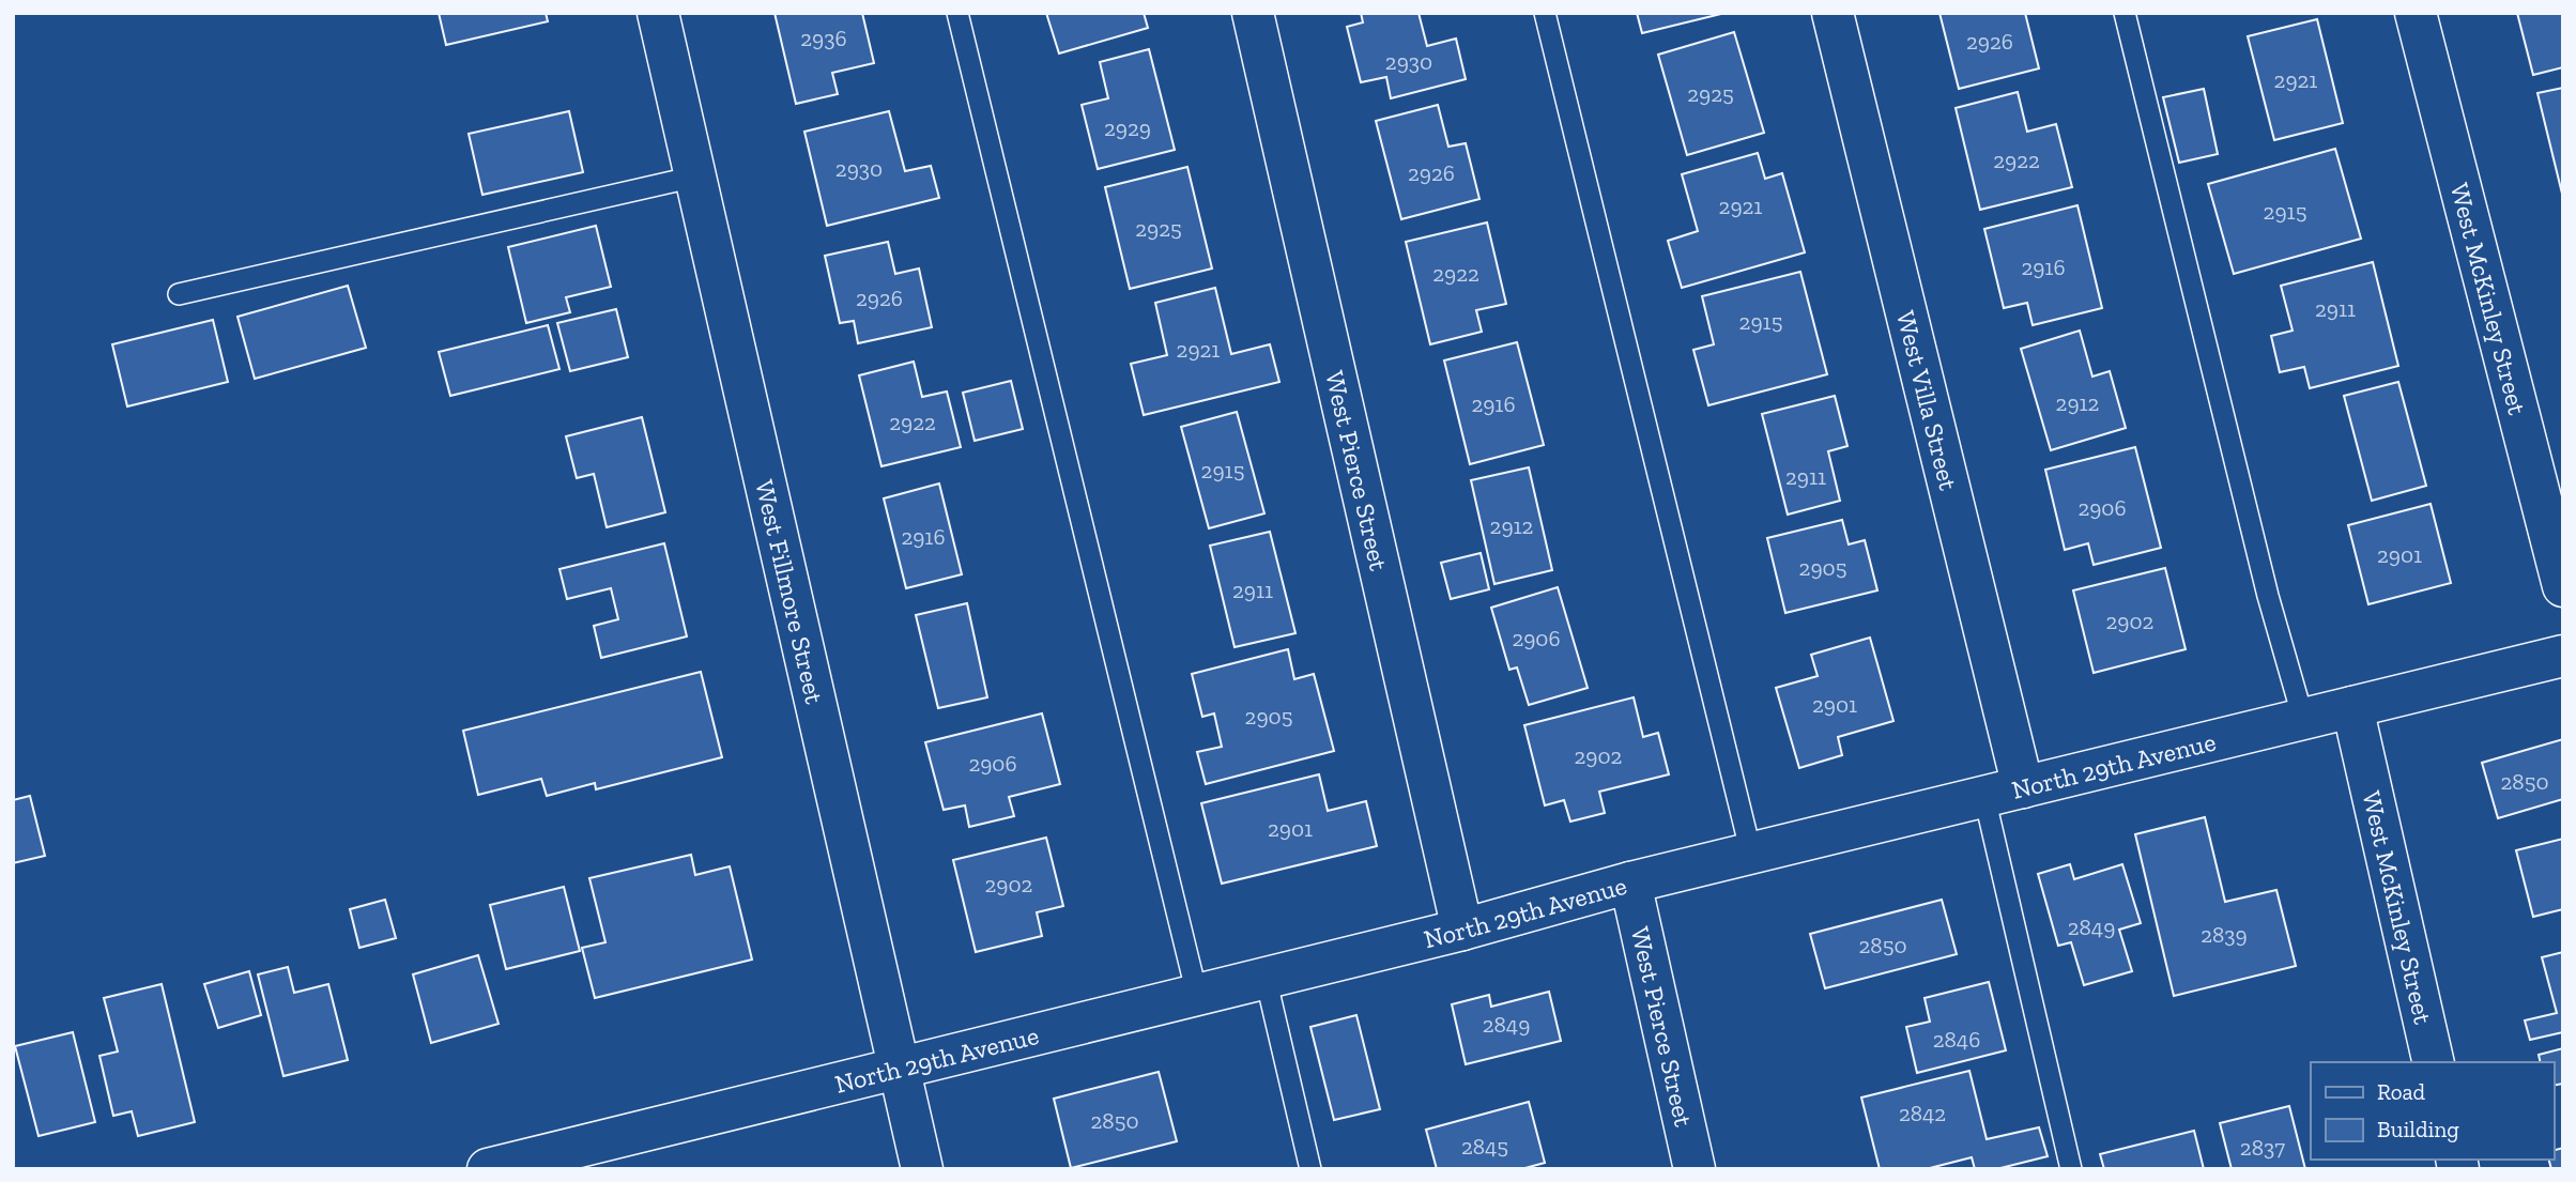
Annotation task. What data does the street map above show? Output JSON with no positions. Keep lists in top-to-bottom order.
{
  "streets": {
    "street": [
      "West McKinley Street",
      "West Villa Street",
      "West Pierce Street",
      "West Fillmore Street",
      "North 29th Avenue"
    ]
  },
  "crossings": [
    ["West McKinley Street", "North 29th Avenue"],
    ["West Villa Street", "North 29th Avenue"],
    ["West Pierce Street", "North 29th Avenue"],
    ["West Fillmore Street", "North 29th Avenue"]
  ],
  "house_numbers": [
    "2936",
    "2926",
    "2930",
    "2921",
    "2925",
    "2929",
    "2922",
    "2930",
    "2926",
    "2921",
    "2915",
    "2925",
    "2916",
    "2922",
    "2926",
    "2911",
    "2915",
    "2921",
    "2912",
    "2916",
    "2922",
    "2915",
    "2911",
    "2906",
    "2912",
    "2916",
    "2901",
    "2905",
    "2911",
    "2902",
    "2906",
    "2901",
    "2905",
    "2902",
    "2906",
    "2850",
    "2901",
    "2902",
    "2849",
    "2839",
    "2850",
    "2849",
    "2846",
    "2842",
    "2850",
    "2845",
    "2837"
  ],
  "legend": ["Road", "Building"]
}
